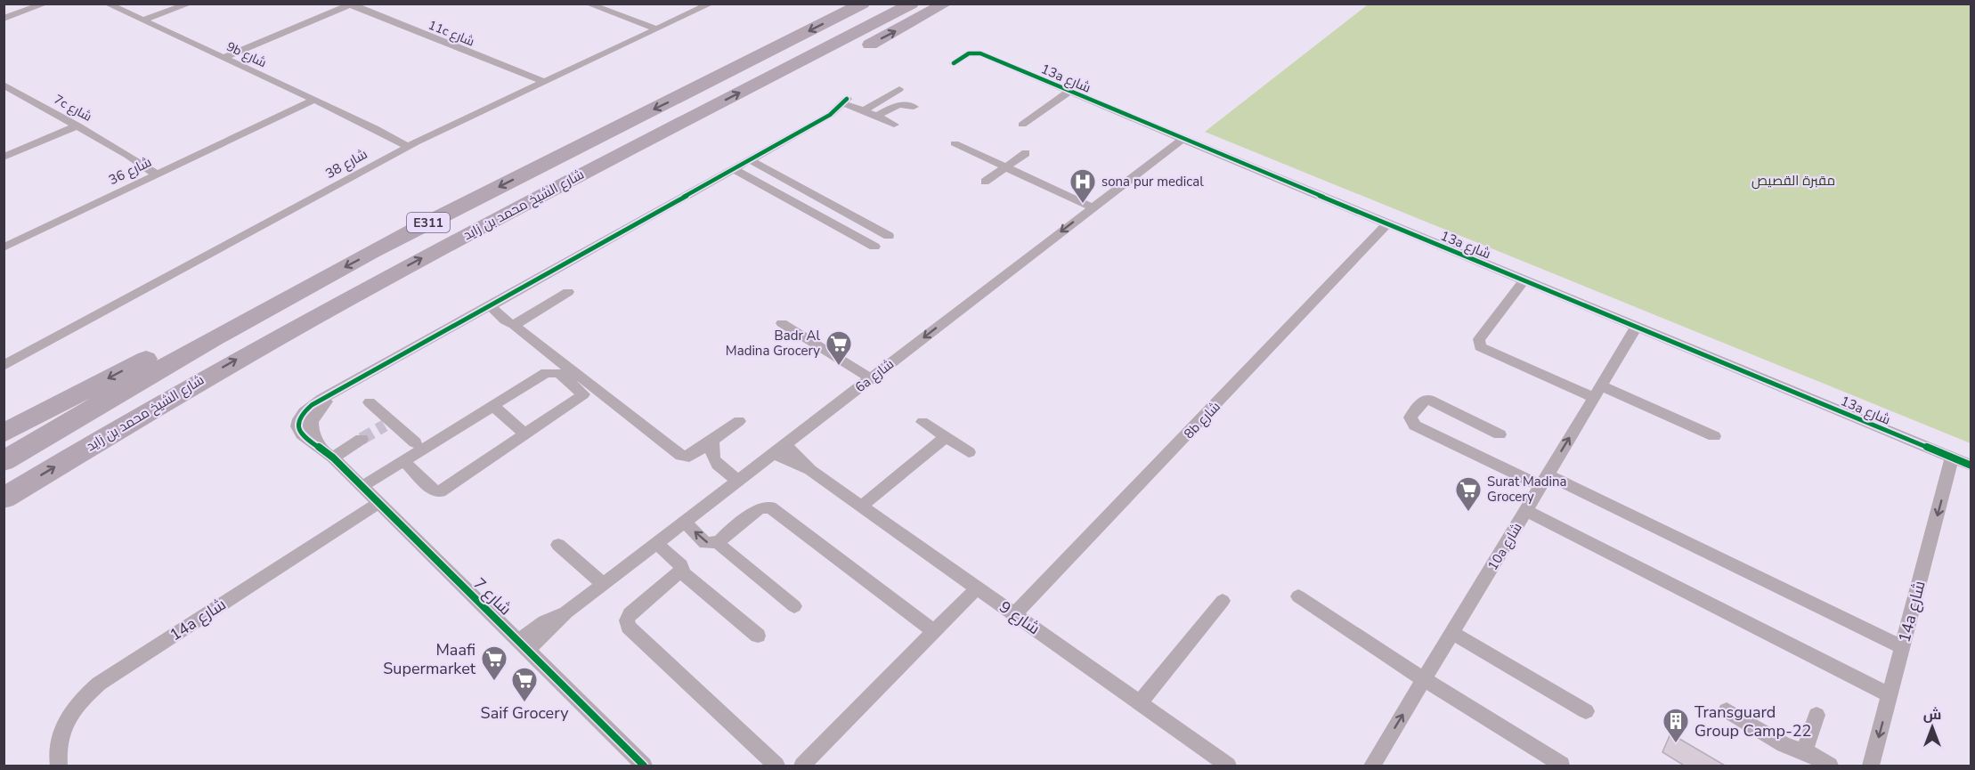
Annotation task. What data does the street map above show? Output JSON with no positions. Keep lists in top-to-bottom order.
{
  "streets": {
    "highway": ["شارع الشيخ محمد بن زايد", "E311"],
    "street": [
      "11c شارع",
      "9b شارع",
      "13a شارع",
      "7c شارع",
      "شارع 38",
      "شارع 36",
      "6a شارع",
      "8b شارع",
      "10a شارع",
      "شارع 7",
      "14a شارع",
      "شارع 9"
    ]
  },
  "crossings": [
    ["11c شارع", "شارع 38"],
    ["9b شارع", "شارع 38"],
    ["9b شارع", "شارع 36"],
    ["13a شارع", "6a شارع"],
    ["13a شارع", "8b شارع"],
    ["13a شارع", "10a شارع"],
    ["13a شارع", "14a شارع"],
    ["7c شارع", "شارع 36"],
    ["6a شارع", "شارع 7"],
    ["6a شارع", "شارع 9"],
    ["8b شارع", "شارع 9"],
    ["شارع 7", "14a شارع"]
  ],
  "one_way": ["10a شارع", "14a شارع"],
  "parks": ["مقبرة القصيص"],
  "places": {
    "hospital": ["sona pur medical"],
    "supermarket": [
      "Badr Al Madina Grocery",
      "Surat Madina Grocery",
      "Maafi Supermarket",
      "Saif Grocery"
    ],
    "building": ["Transguard Group Camp-22"]
  },
  "north": "top"
}
